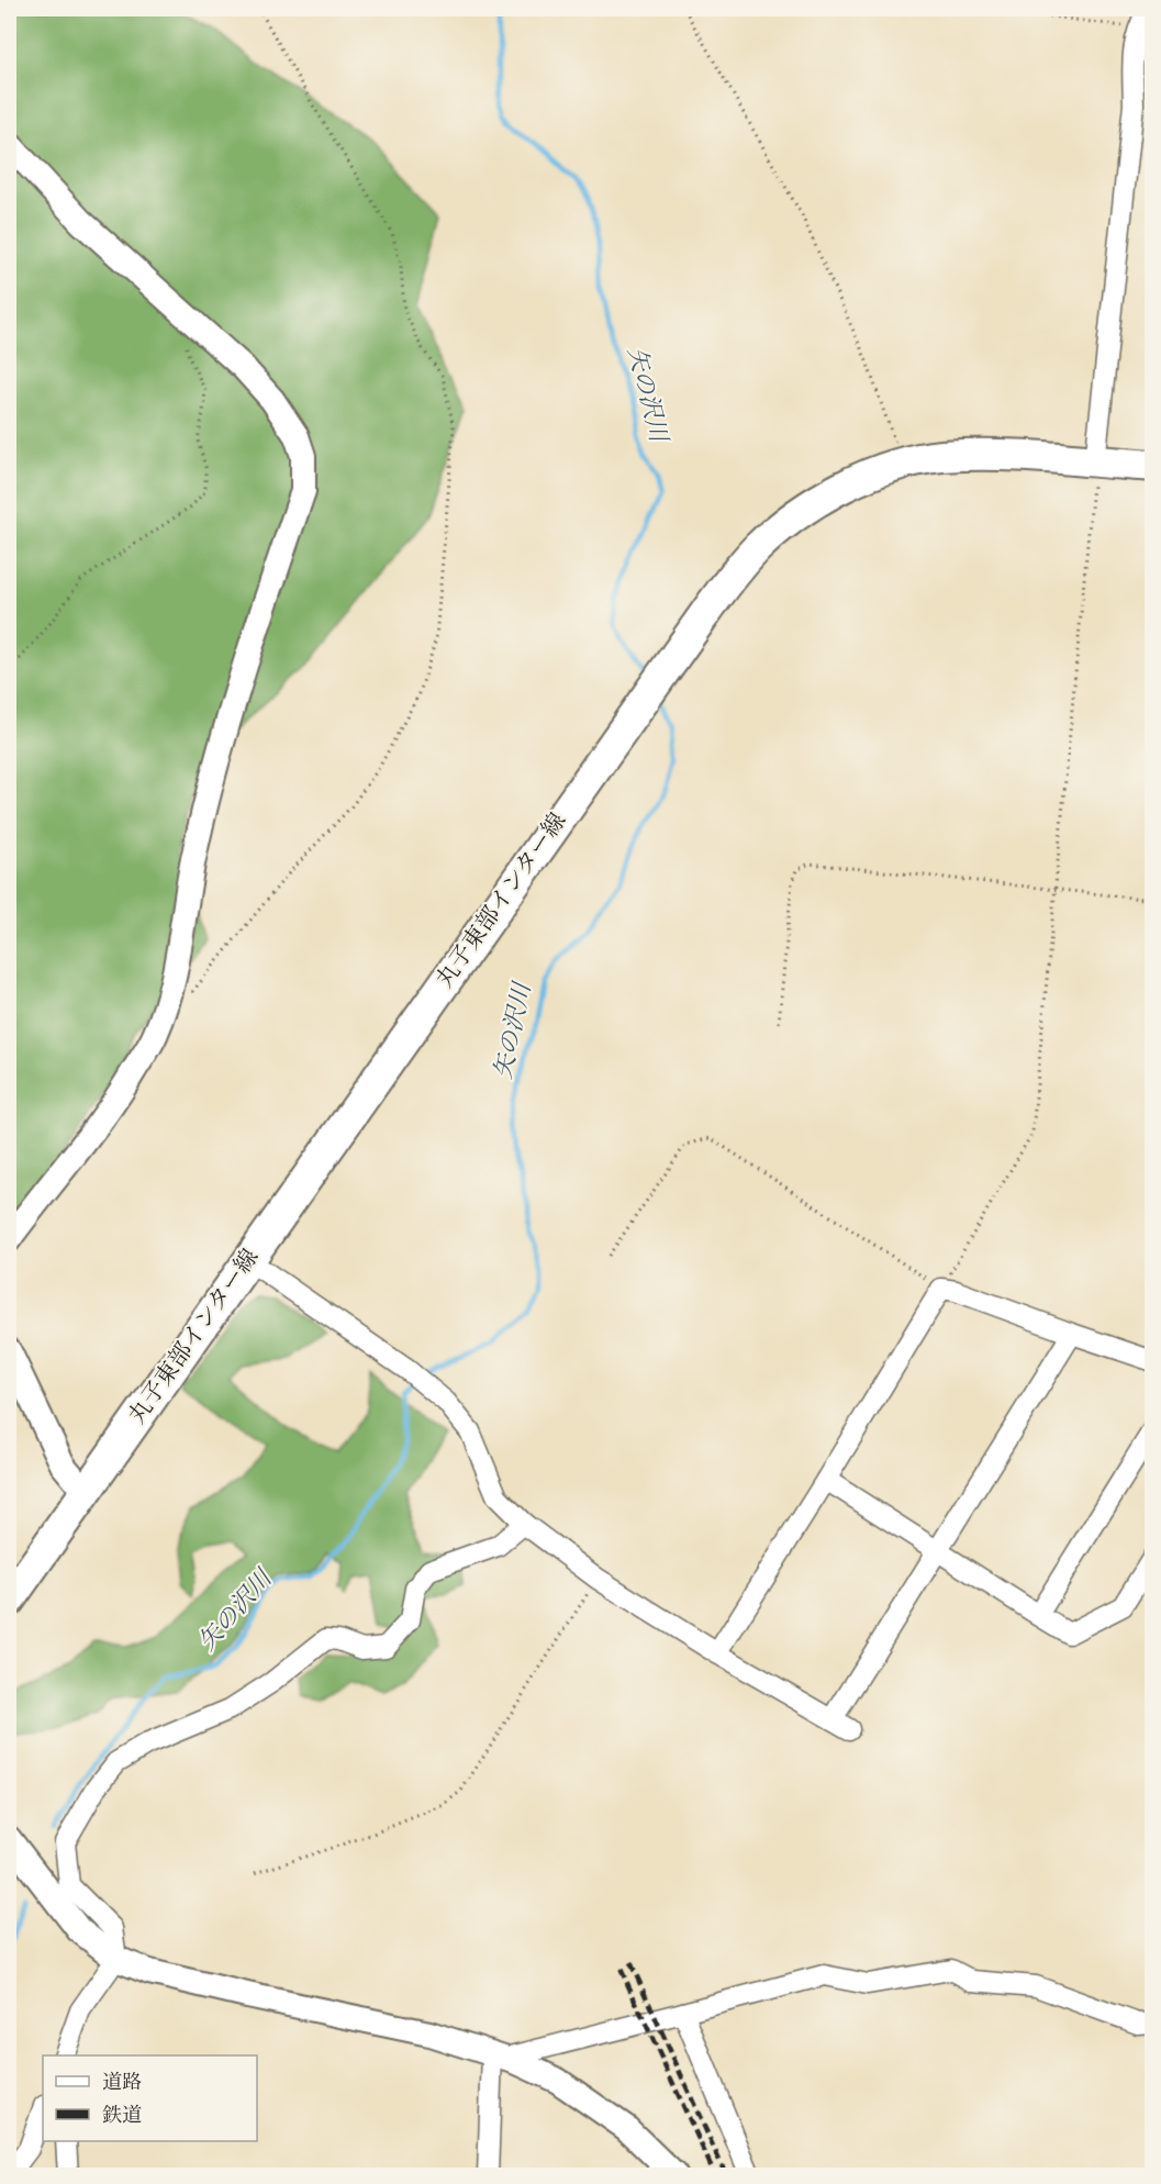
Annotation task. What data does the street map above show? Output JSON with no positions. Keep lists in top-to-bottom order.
{
  "streets": {
    "main road": ["丸子東部インター線"]
  },
  "water": ["矢の沢川"],
  "legend": ["道路", "鉄道"]
}
